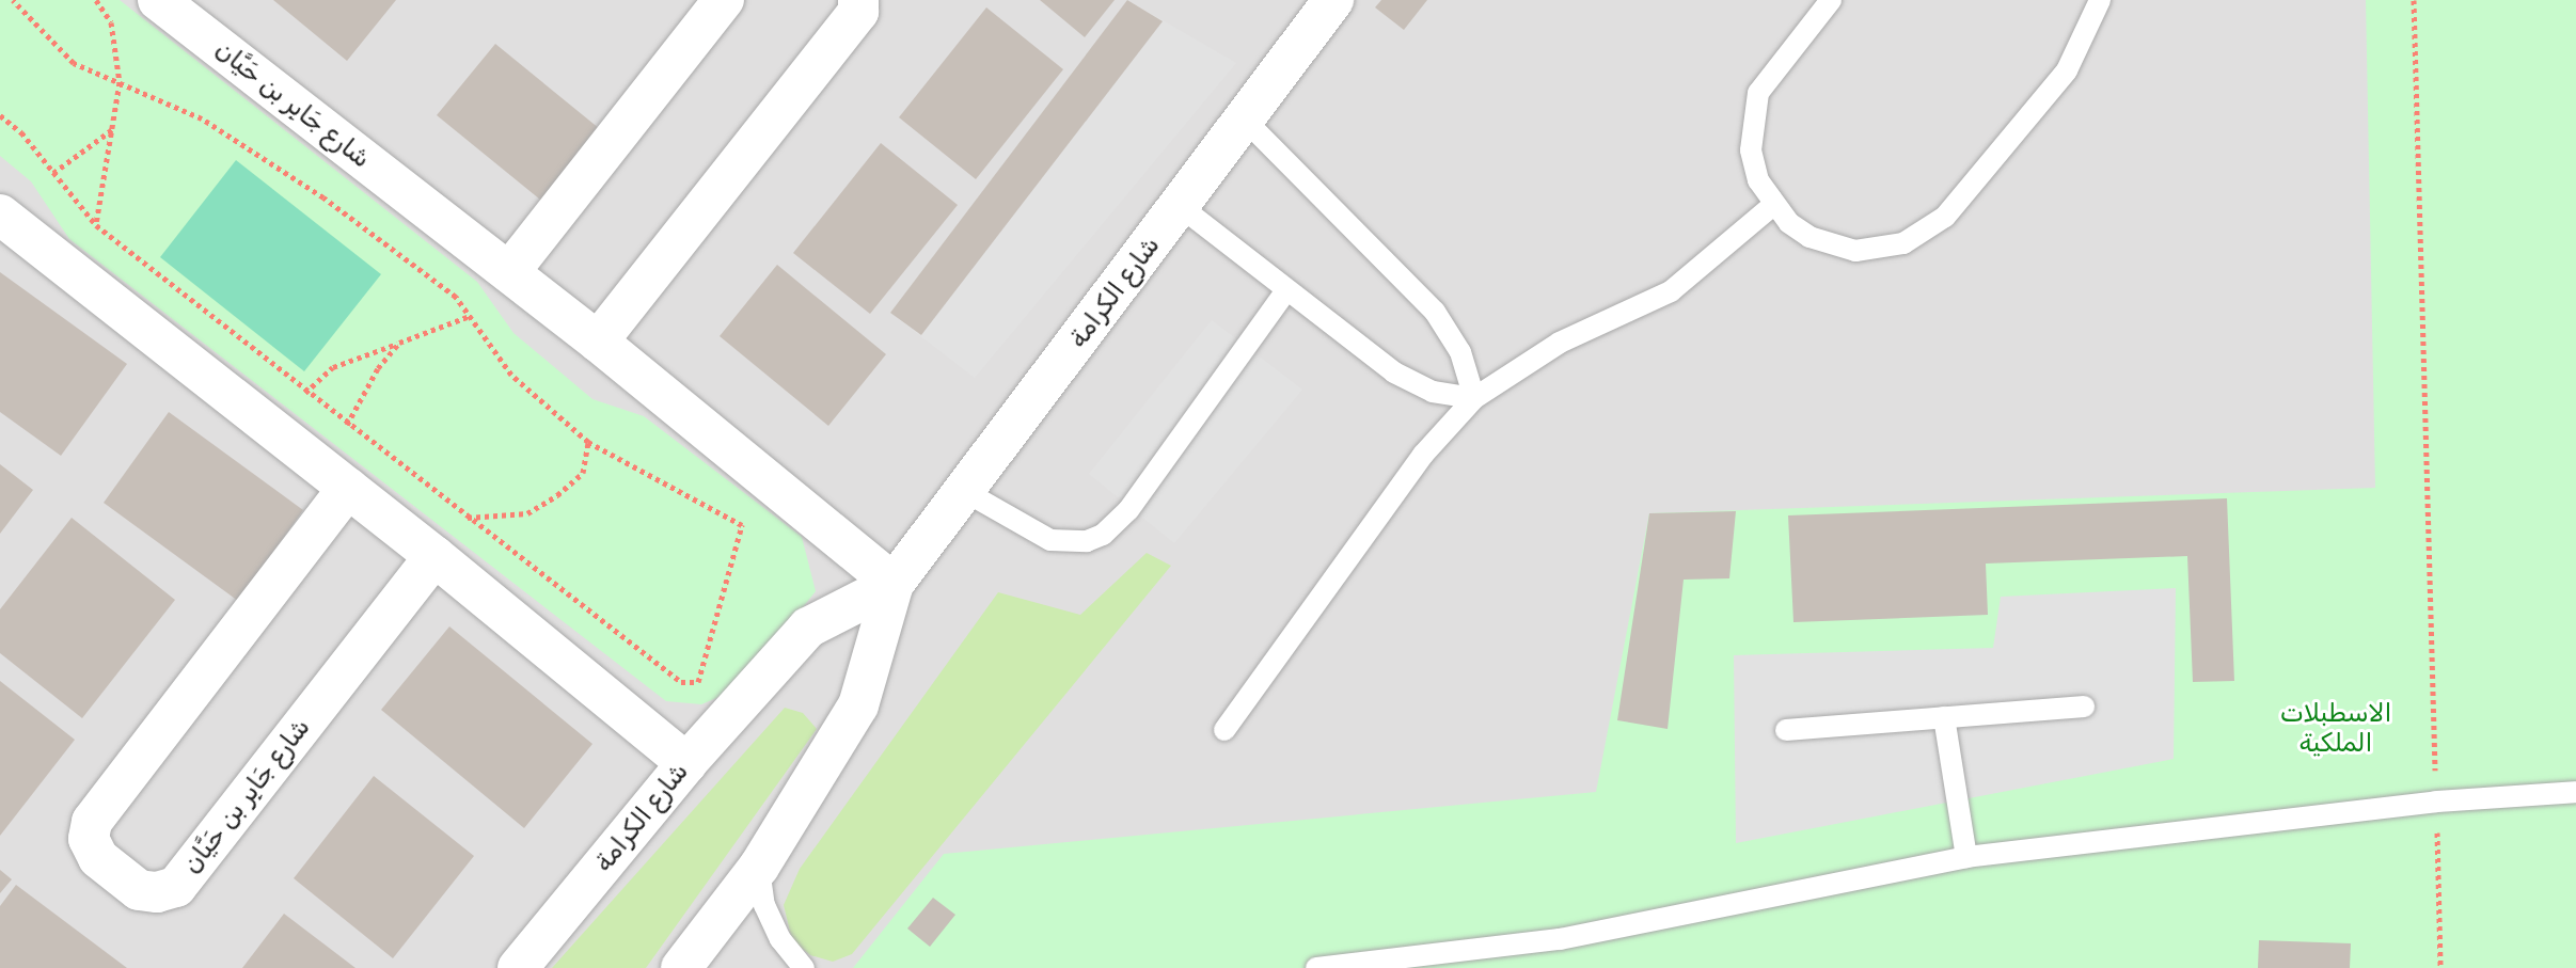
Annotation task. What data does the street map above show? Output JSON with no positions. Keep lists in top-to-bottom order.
{
  "streets": {
    "street": ["شارع جَابِر بن حَيَّان", "شارع الكرامة"]
  },
  "crossings": [
    ["شارع جَابِر بن حَيَّان", "شارع الكرامة"]
  ],
  "parks": ["الاسطبلات الملكية"]
}
